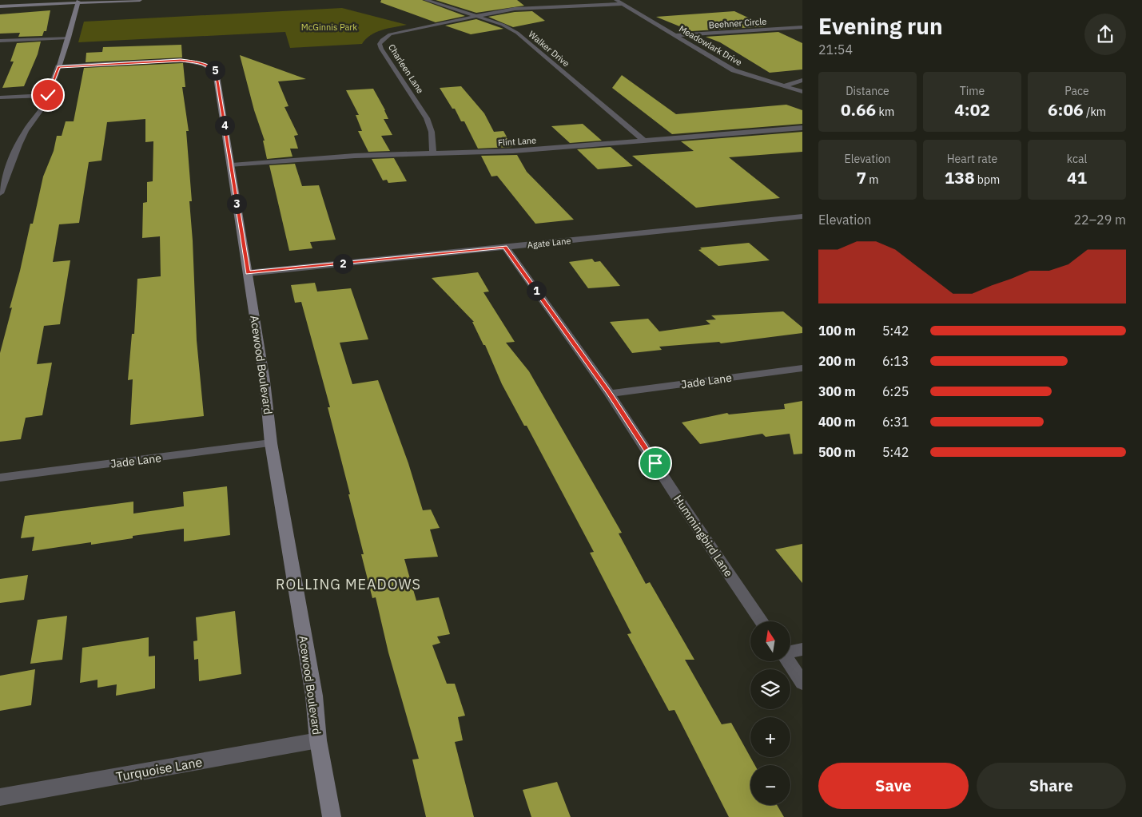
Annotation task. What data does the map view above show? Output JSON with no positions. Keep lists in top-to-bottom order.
{
  "streets": {
    "street": [
      "Beehner Circle",
      "Meadowlark Drive",
      "Walker Drive",
      "Charleen Lane",
      "Flint Lane",
      "Agate Lane",
      "Acewood Boulevard",
      "Jade Lane",
      "Hummingbird Lane",
      "Turquoise Lane"
    ]
  },
  "crossings": [
    ["Beehner Circle", "Meadowlark Drive"],
    ["Walker Drive", "Charleen Lane"],
    ["Walker Drive", "Flint Lane"],
    ["Charleen Lane", "Flint Lane"],
    ["Flint Lane", "Acewood Boulevard"],
    ["Agate Lane", "Acewood Boulevard"],
    ["Agate Lane", "Hummingbird Lane"],
    ["Acewood Boulevard", "Jade Lane"],
    ["Acewood Boulevard", "Turquoise Lane"],
    ["Jade Lane", "Hummingbird Lane"]
  ],
  "districts": ["ROLLING MEADOWS"],
  "parks": ["McGinnis Park"],
  "north": "top",
  "page": {
    "heading": ["Evening run", "21:54"],
    "pins": [
      "5",
      "4",
      "3",
      "2",
      "1"
    ],
    "stats": [
      ["Distance", "0.66 km"],
      ["Time", "4:02"],
      ["Pace", "6:06 /km"],
      ["Elevation", "7 m"],
      ["Heart rate", "138 bpm"],
      ["kcal", "41"]
    ],
    "chart": ["Elevation", "22–29 m"],
    "list": [
      {
        "name": "100 m",
        "note": "5:42"
      },
      {
        "name": "200 m",
        "note": "6:13"
      },
      {
        "name": "300 m",
        "note": "6:25"
      },
      {
        "name": "400 m",
        "note": "6:31"
      },
      {
        "name": "500 m",
        "note": "5:42"
      }
    ],
    "map_buttons": ["+", "−"],
    "buttons": ["Save", "Share"]
  }
}
